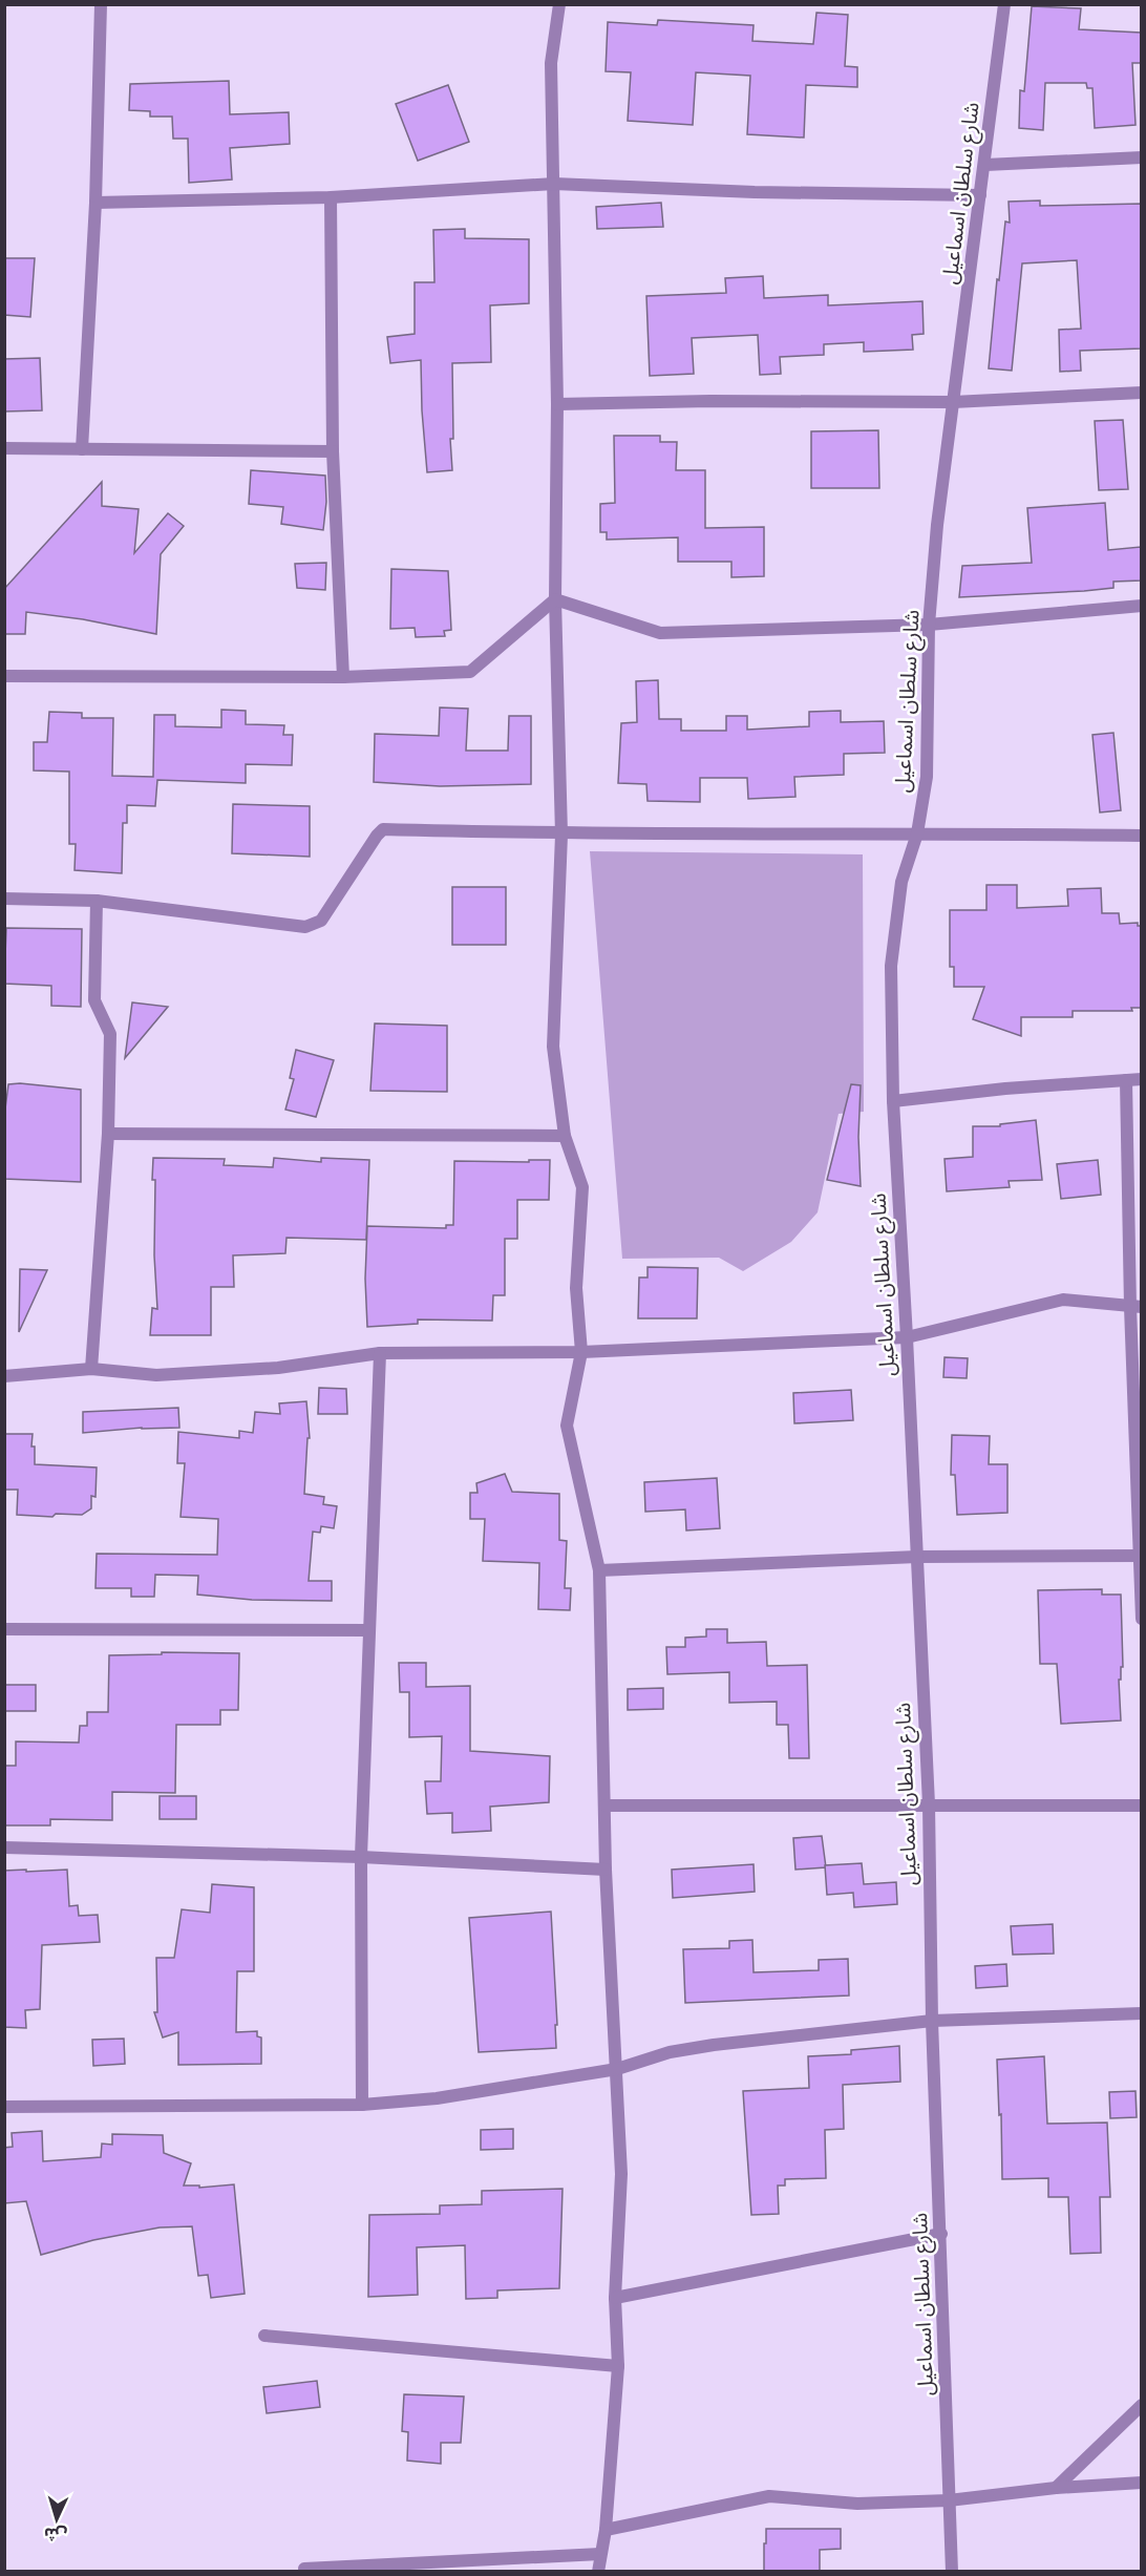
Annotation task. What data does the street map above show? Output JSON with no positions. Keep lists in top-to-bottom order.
{
  "streets": {
    "street": ["شارع سلطان اسماعيل"]
  },
  "north": "bottom"
}
